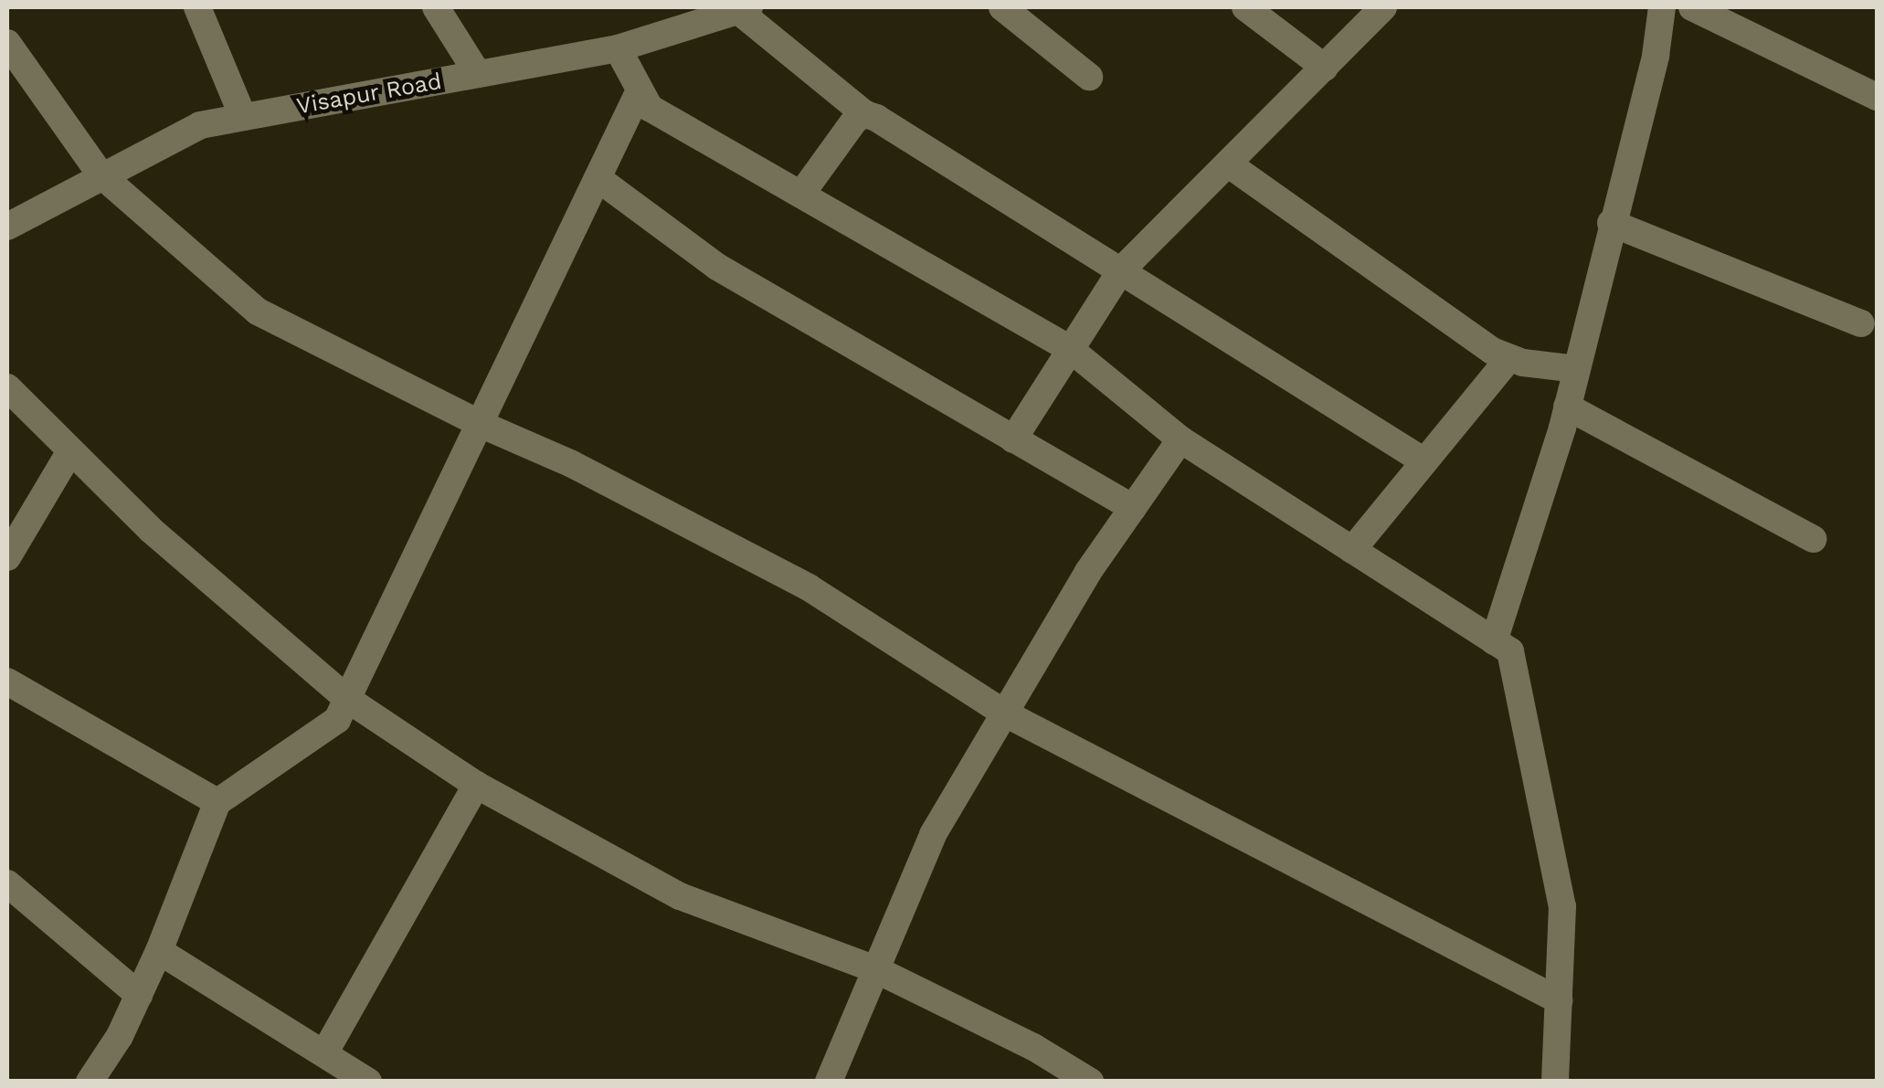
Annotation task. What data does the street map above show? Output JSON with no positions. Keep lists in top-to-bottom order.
{
  "streets": {
    "street": ["Visapur Road"]
  }
}
